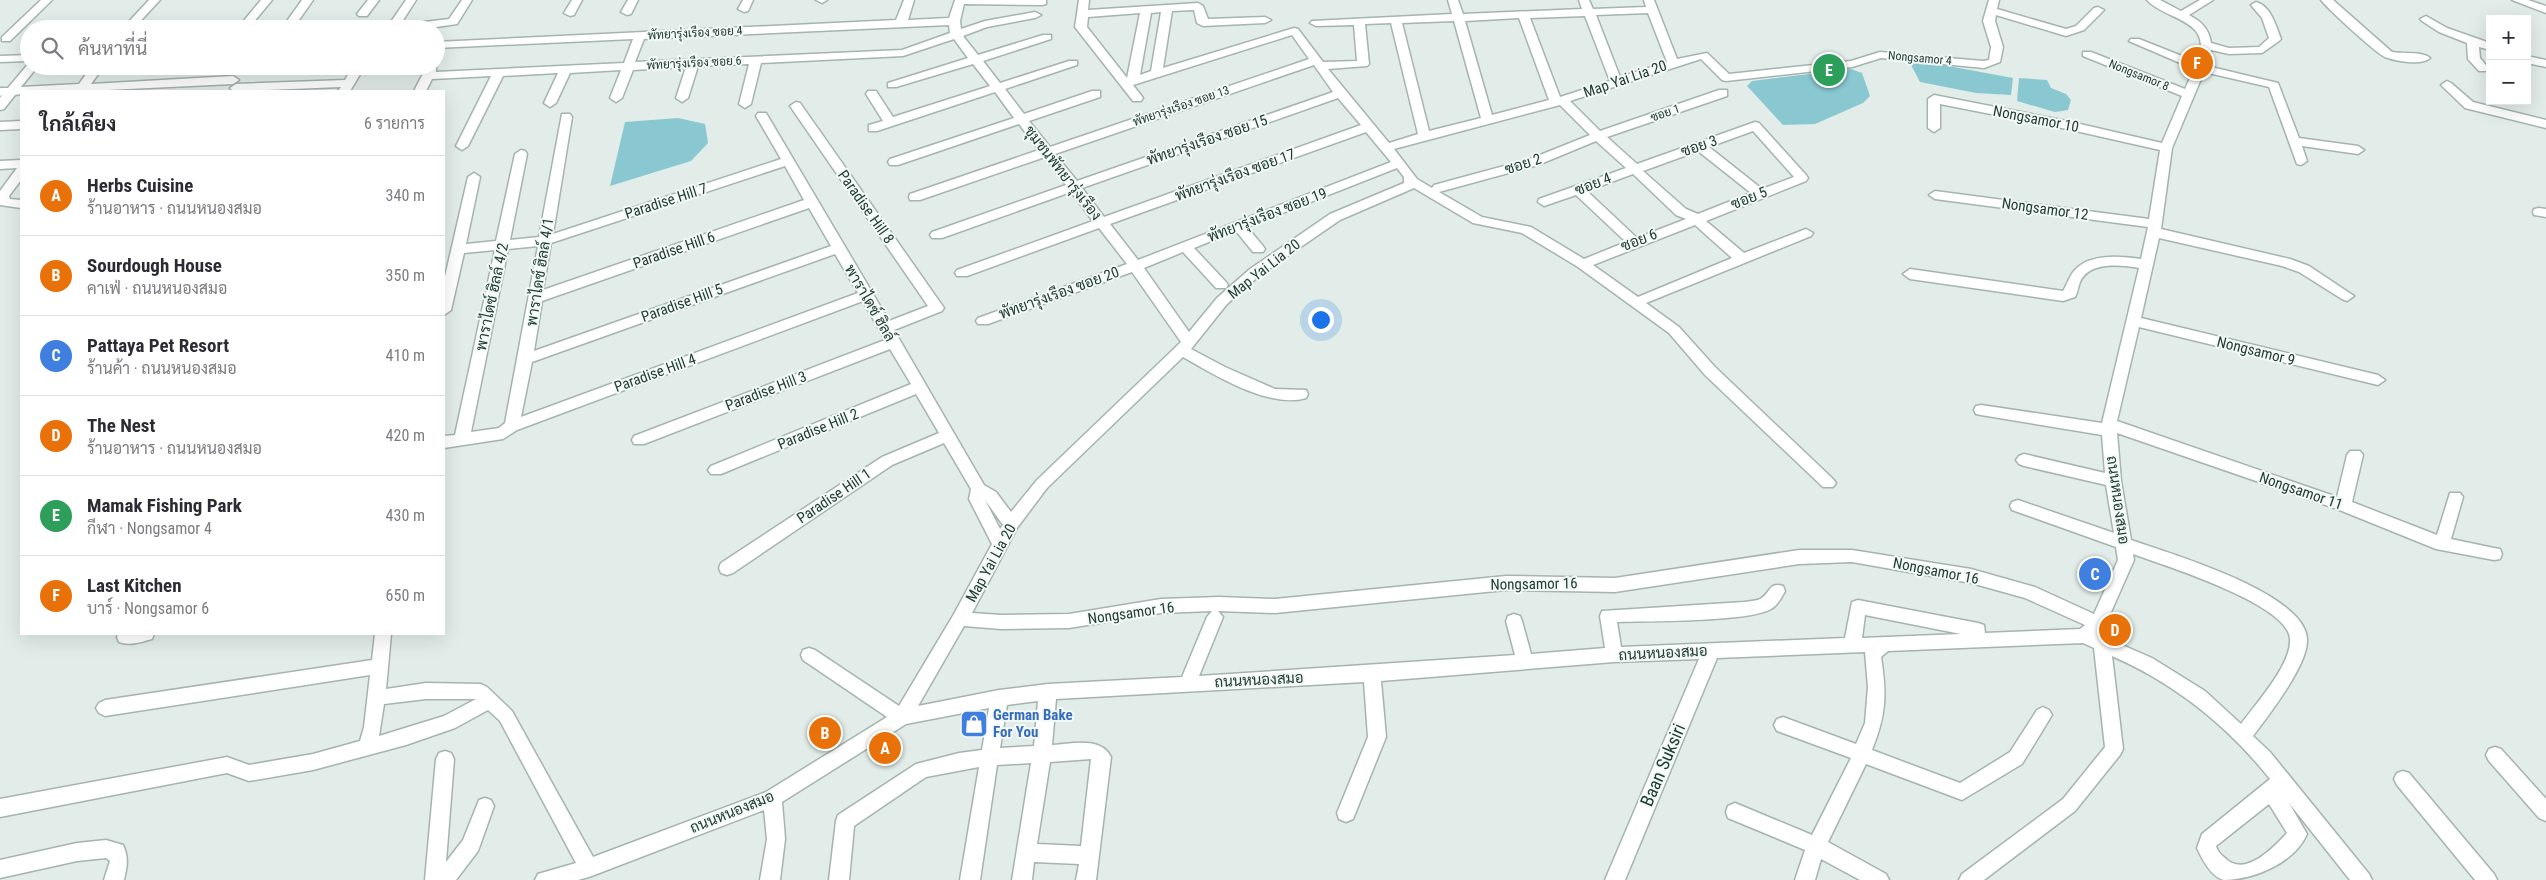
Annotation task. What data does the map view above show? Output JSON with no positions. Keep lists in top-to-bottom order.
{
  "streets": {
    "street": [
      "พัทยารุ่งเรือง ซอย 4",
      "Nongsamor 4",
      "พัทยารุ่งเรือง ซอย 6",
      "Nongsamor 8",
      "Map Yai Lia 20",
      "พัทยารุ่งเรือง ซอย 13",
      "ซอย 1",
      "Nongsamor 10",
      "พัทยารุ่งเรือง ซอย 15",
      "ซอย 3",
      "ซอย 2",
      "ชุมชนพัทยารุ่งเรือง",
      "พัทยารุ่งเรือง ซอย 17",
      "ซอย 4",
      "ซอย 5",
      "Paradise Hill 7",
      "Nongsamor 12",
      "พัทยารุ่งเรือง ซอย 19",
      "ซอย 6",
      "Paradise Hill 6",
      "พาราไดซ์ ฮิลล์ 4/1",
      "พัทยารุ่งเรือง ซอย 20",
      "พาราไดซ์ ฮิลล์ 4/2",
      "Paradise Hill 5",
      "พาราไดซ์ ฮิลล์",
      "Nongsamor 9",
      "Paradise Hill 4",
      "Paradise Hill 3",
      "Paradise Hill 2",
      "Nongsamor 11",
      "Paradise Hill 1",
      "ถนนหนองสมอ",
      "Nongsamor 16",
      "Baan Suksiri"
    ]
  },
  "crossings": [
    ["พัทยารุ่งเรือง ซอย 4", "ชุมชนพัทยารุ่งเรือง"],
    ["Nongsamor 4", "Map Yai Lia 20"],
    ["พัทยารุ่งเรือง ซอย 6", "ชุมชนพัทยารุ่งเรือง"],
    ["Nongsamor 8", "ถนนหนองสมอ"],
    ["Map Yai Lia 20", "ชุมชนพัทยารุ่งเรือง"],
    ["Map Yai Lia 20", "พาราไดซ์ ฮิลล์"],
    ["Map Yai Lia 20", "ถนนหนองสมอ"],
    ["Map Yai Lia 20", "Nongsamor 16"],
    ["พัทยารุ่งเรือง ซอย 13", "ชุมชนพัทยารุ่งเรือง"],
    ["ซอย 1", "ซอย 2"],
    ["Nongsamor 10", "ถนนหนองสมอ"],
    ["พัทยารุ่งเรือง ซอย 15", "ชุมชนพัทยารุ่งเรือง"],
    ["ซอย 3", "ซอย 4"],
    ["ซอย 3", "ซอย 5"],
    ["ชุมชนพัทยารุ่งเรือง", "พัทยารุ่งเรือง ซอย 17"],
    ["ชุมชนพัทยารุ่งเรือง", "พัทยารุ่งเรือง ซอย 19"],
    ["ชุมชนพัทยารุ่งเรือง", "พัทยารุ่งเรือง ซอย 20"],
    ["ซอย 5", "ซอย 6"],
    ["Paradise Hill 7", "พาราไดซ์ ฮิลล์ 4/1"],
    ["Paradise Hill 7", "พาราไดซ์ ฮิลล์ 4/2"],
    ["Paradise Hill 7", "พาราไดซ์ ฮิลล์"],
    ["Nongsamor 12", "ถนนหนองสมอ"],
    ["พัทยารุ่งเรือง ซอย 19", "พัทยารุ่งเรือง ซอย 20"],
    ["Paradise Hill 6", "พาราไดซ์ ฮิลล์ 4/1"],
    ["Paradise Hill 6", "พาราไดซ์ ฮิลล์"],
    ["พาราไดซ์ ฮิลล์ 4/1", "Paradise Hill 5"],
    ["พาราไดซ์ ฮิลล์ 4/1", "Paradise Hill 4"],
    ["พาราไดซ์ ฮิลล์ 4/2", "Paradise Hill 4"],
    ["Paradise Hill 5", "พาราไดซ์ ฮิลล์"],
    ["พาราไดซ์ ฮิลล์", "Paradise Hill 4"],
    ["พาราไดซ์ ฮิลล์", "Paradise Hill 3"],
    ["พาราไดซ์ ฮิลล์", "Paradise Hill 2"],
    ["พาราไดซ์ ฮิลล์", "Paradise Hill 1"],
    ["Nongsamor 9", "ถนนหนองสมอ"],
    ["Nongsamor 11", "ถนนหนองสมอ"],
    ["ถนนหนองสมอ", "Nongsamor 16"],
    ["ถนนหนองสมอ", "Baan Suksiri"]
  ],
  "places": {
    "shop": ["German Bake For You"]
  },
  "page": {
    "map_buttons": ["+", "−"],
    "search": "ค้นหาที่นี่",
    "pins": [
      "F",
      "E",
      "C",
      "D",
      "B",
      "A"
    ],
    "heading": ["ใกล้เคียง", "6 รายการ"],
    "list": [
      {
        "mark": "A",
        "name": "Herbs Cuisine",
        "note": "ร้านอาหาร · ถนนหนองสมอ",
        "value": "340 m"
      },
      {
        "mark": "B",
        "name": "Sourdough House",
        "note": "คาเฟ่ · ถนนหนองสมอ",
        "value": "350 m"
      },
      {
        "mark": "C",
        "name": "Pattaya Pet Resort",
        "note": "ร้านค้า · ถนนหนองสมอ",
        "value": "410 m"
      },
      {
        "mark": "D",
        "name": "The Nest",
        "note": "ร้านอาหาร · ถนนหนองสมอ",
        "value": "420 m"
      },
      {
        "mark": "E",
        "name": "Mamak Fishing Park",
        "note": "กีฬา · Nongsamor 4",
        "value": "430 m"
      },
      {
        "mark": "F",
        "name": "Last Kitchen",
        "note": "บาร์ · Nongsamor 6",
        "value": "650 m"
      }
    ]
  }
}
